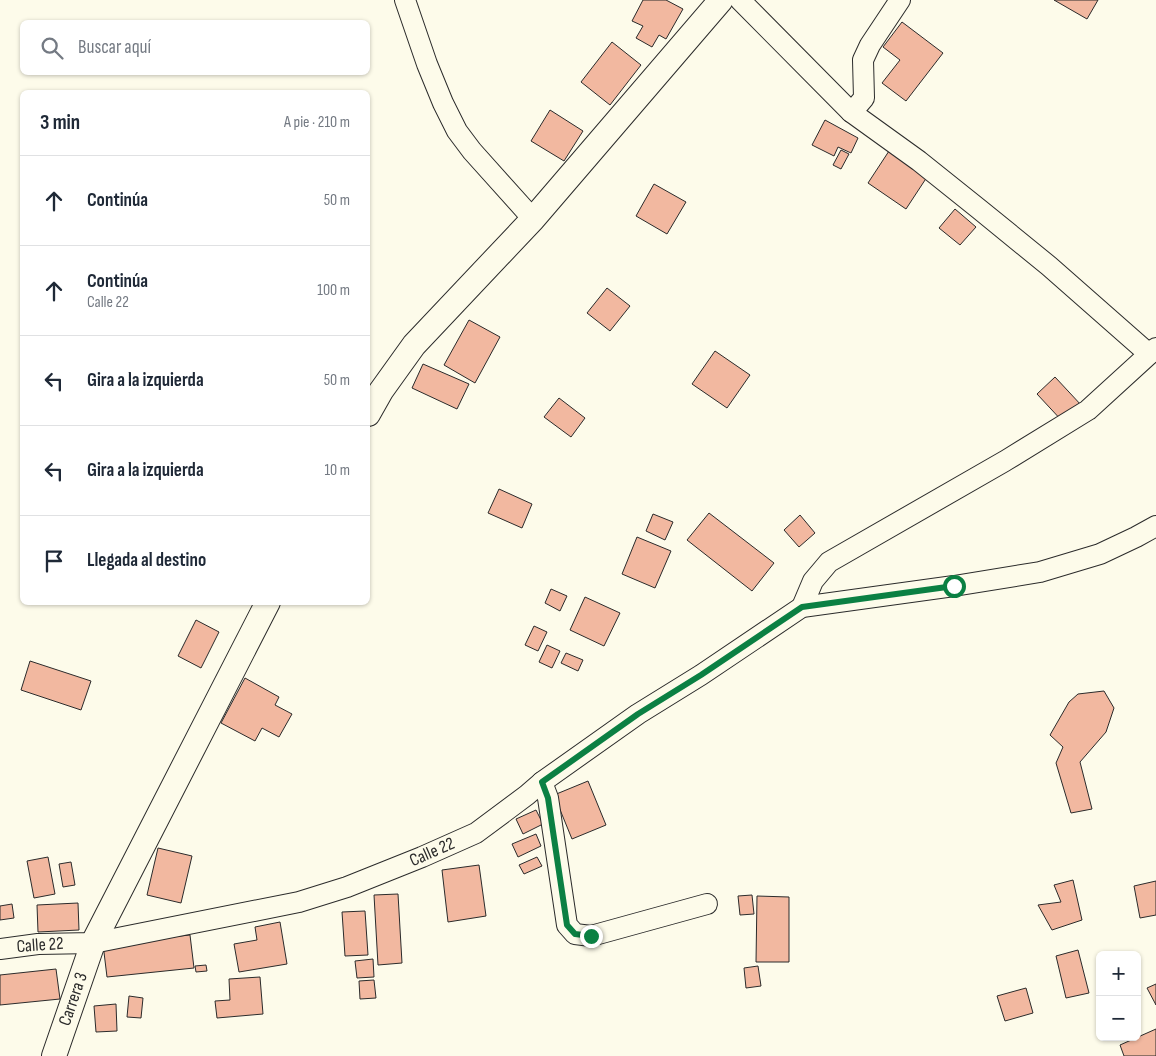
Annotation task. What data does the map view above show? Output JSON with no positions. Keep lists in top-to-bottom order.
{
  "streets": {
    "street": ["Calle 22", "Carrera 3"]
  },
  "crossings": [
    ["Calle 22", "Carrera 3"]
  ],
  "page": {
    "search": "Buscar aquí",
    "heading": ["3 min", "A pie · 210 m"],
    "list": [
      ["Continúa", "50 m"],
      ["Continúa", "Calle 22", "100 m"],
      ["Gira a la izquierda", "50 m"],
      ["Gira a la izquierda", "10 m"],
      "Llegada al destino"
    ],
    "map_buttons": ["+", "−"]
  }
}
